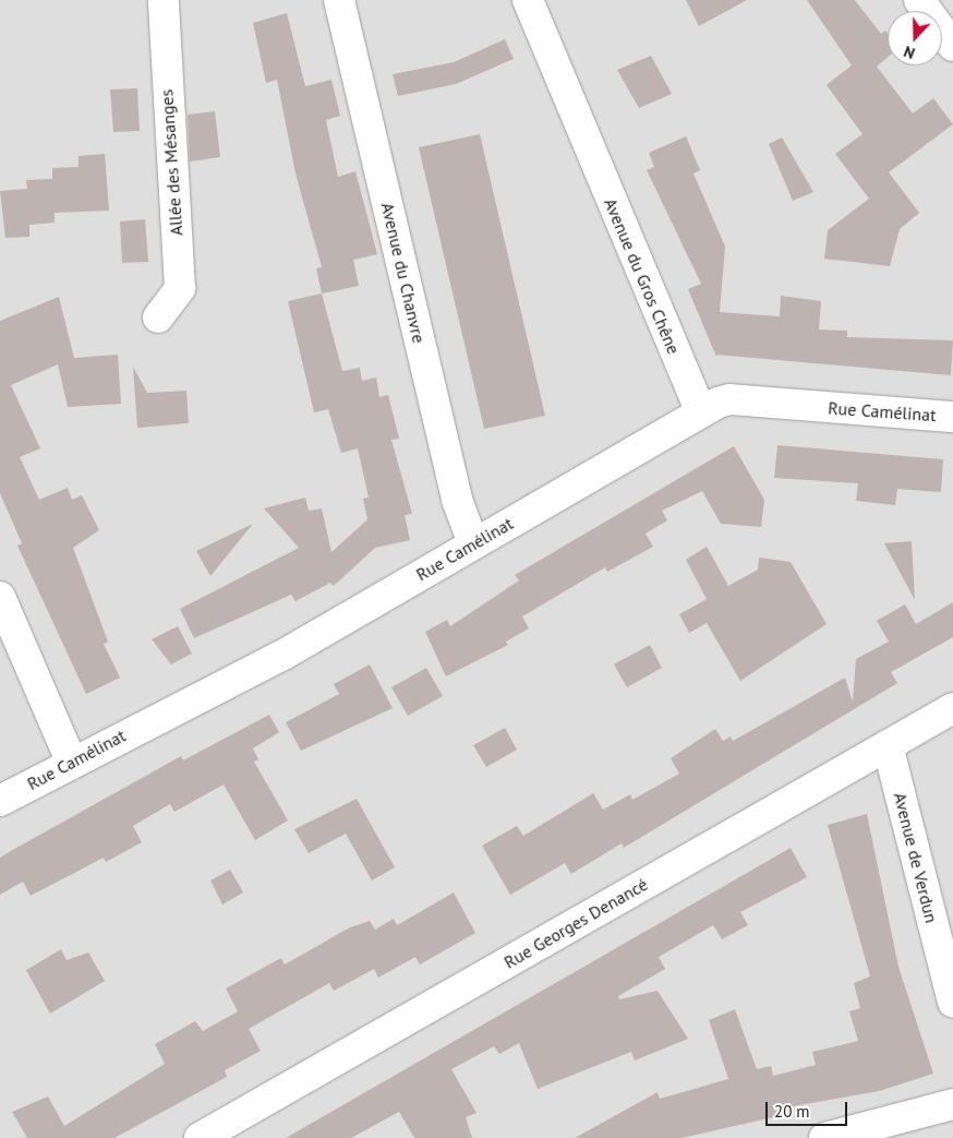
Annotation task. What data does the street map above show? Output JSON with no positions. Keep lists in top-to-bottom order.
{
  "streets": {
    "street": [
      "Allée des Mésanges",
      "Avenue du Chanvre",
      "Avenue du Gros Chêne",
      "Rue Camélinat",
      "Avenue de Verdun",
      "Rue Georges Denancé"
    ]
  },
  "crossings": [
    ["Avenue du Chanvre", "Rue Camélinat"],
    ["Avenue du Gros Chêne", "Rue Camélinat"],
    ["Avenue de Verdun", "Rue Georges Denancé"]
  ],
  "scale_bar": "20 m",
  "north": "bottom"
}
